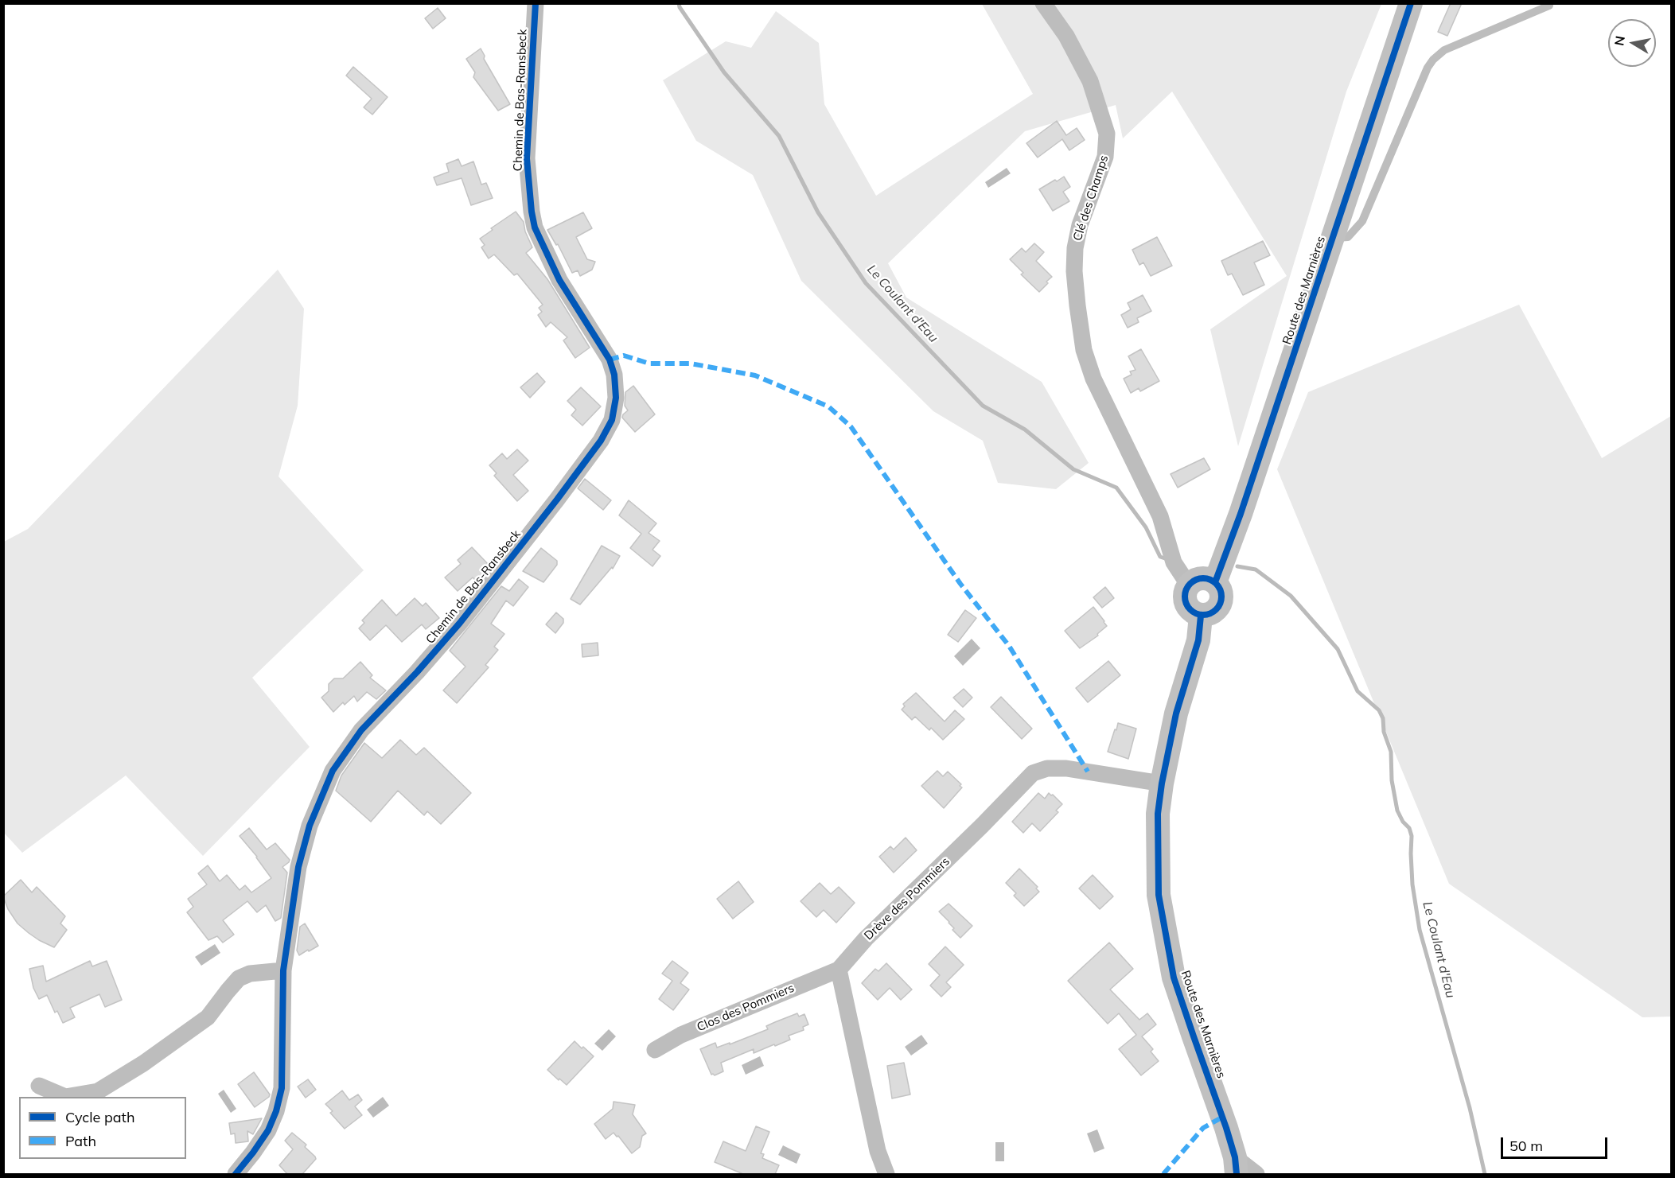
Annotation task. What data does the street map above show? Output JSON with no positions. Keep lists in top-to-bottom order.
{
  "streets": {
    "street": [
      "Chemin de Bas-Ransbeck",
      "Clé des Champs",
      "Route des Marnières",
      "Drève des Pommiers",
      "Clos des Pommiers"
    ]
  },
  "crossings": [
    ["Clé des Champs", "Route des Marnières"],
    ["Route des Marnières", "Drève des Pommiers"],
    ["Drève des Pommiers", "Clos des Pommiers"]
  ],
  "water": ["Le Coulant d'Eau"],
  "legend": ["Cycle path", "Path"],
  "scale_bar": "50 m",
  "north": "left"
}
